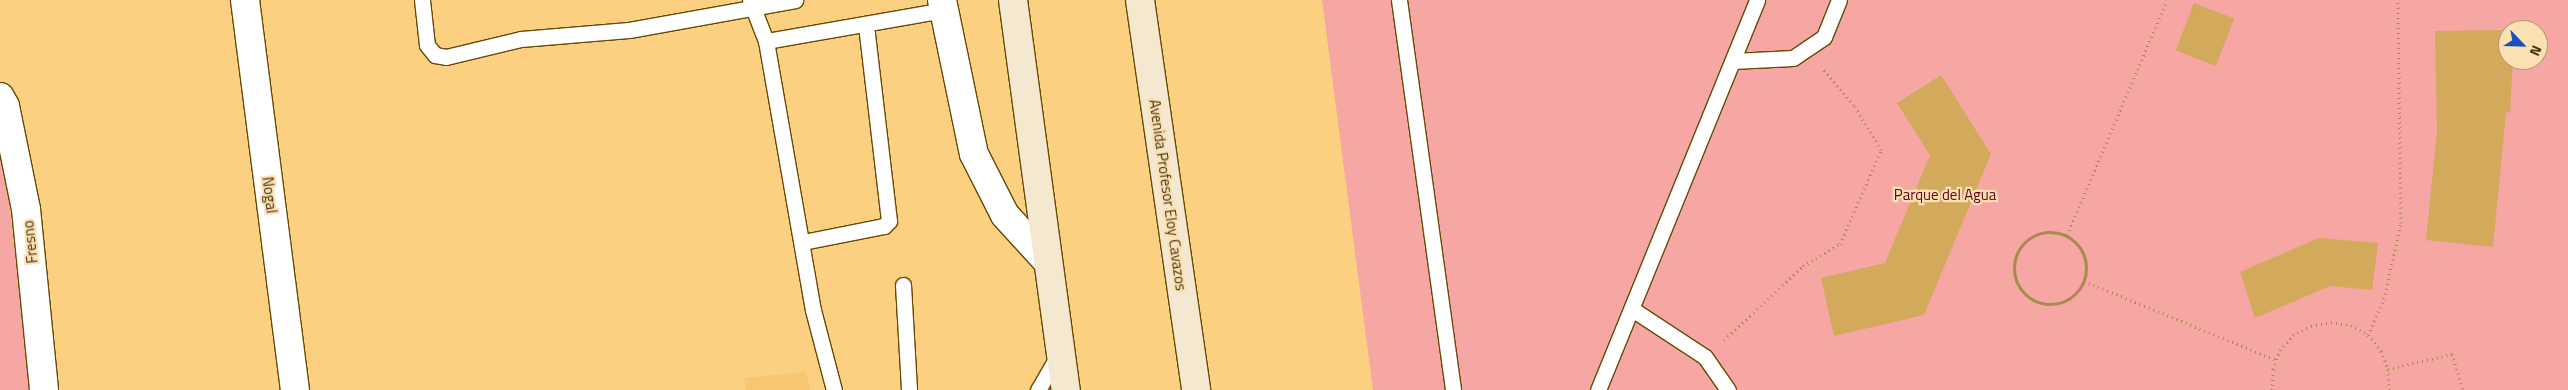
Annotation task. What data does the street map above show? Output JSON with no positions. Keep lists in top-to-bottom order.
{
  "streets": {
    "main road": ["Avenida Profesor Eloy Cavazos"],
    "street": ["Nogal", "Fresno"]
  },
  "parks": ["Parque del Agua"],
  "north": "bottom right"
}
